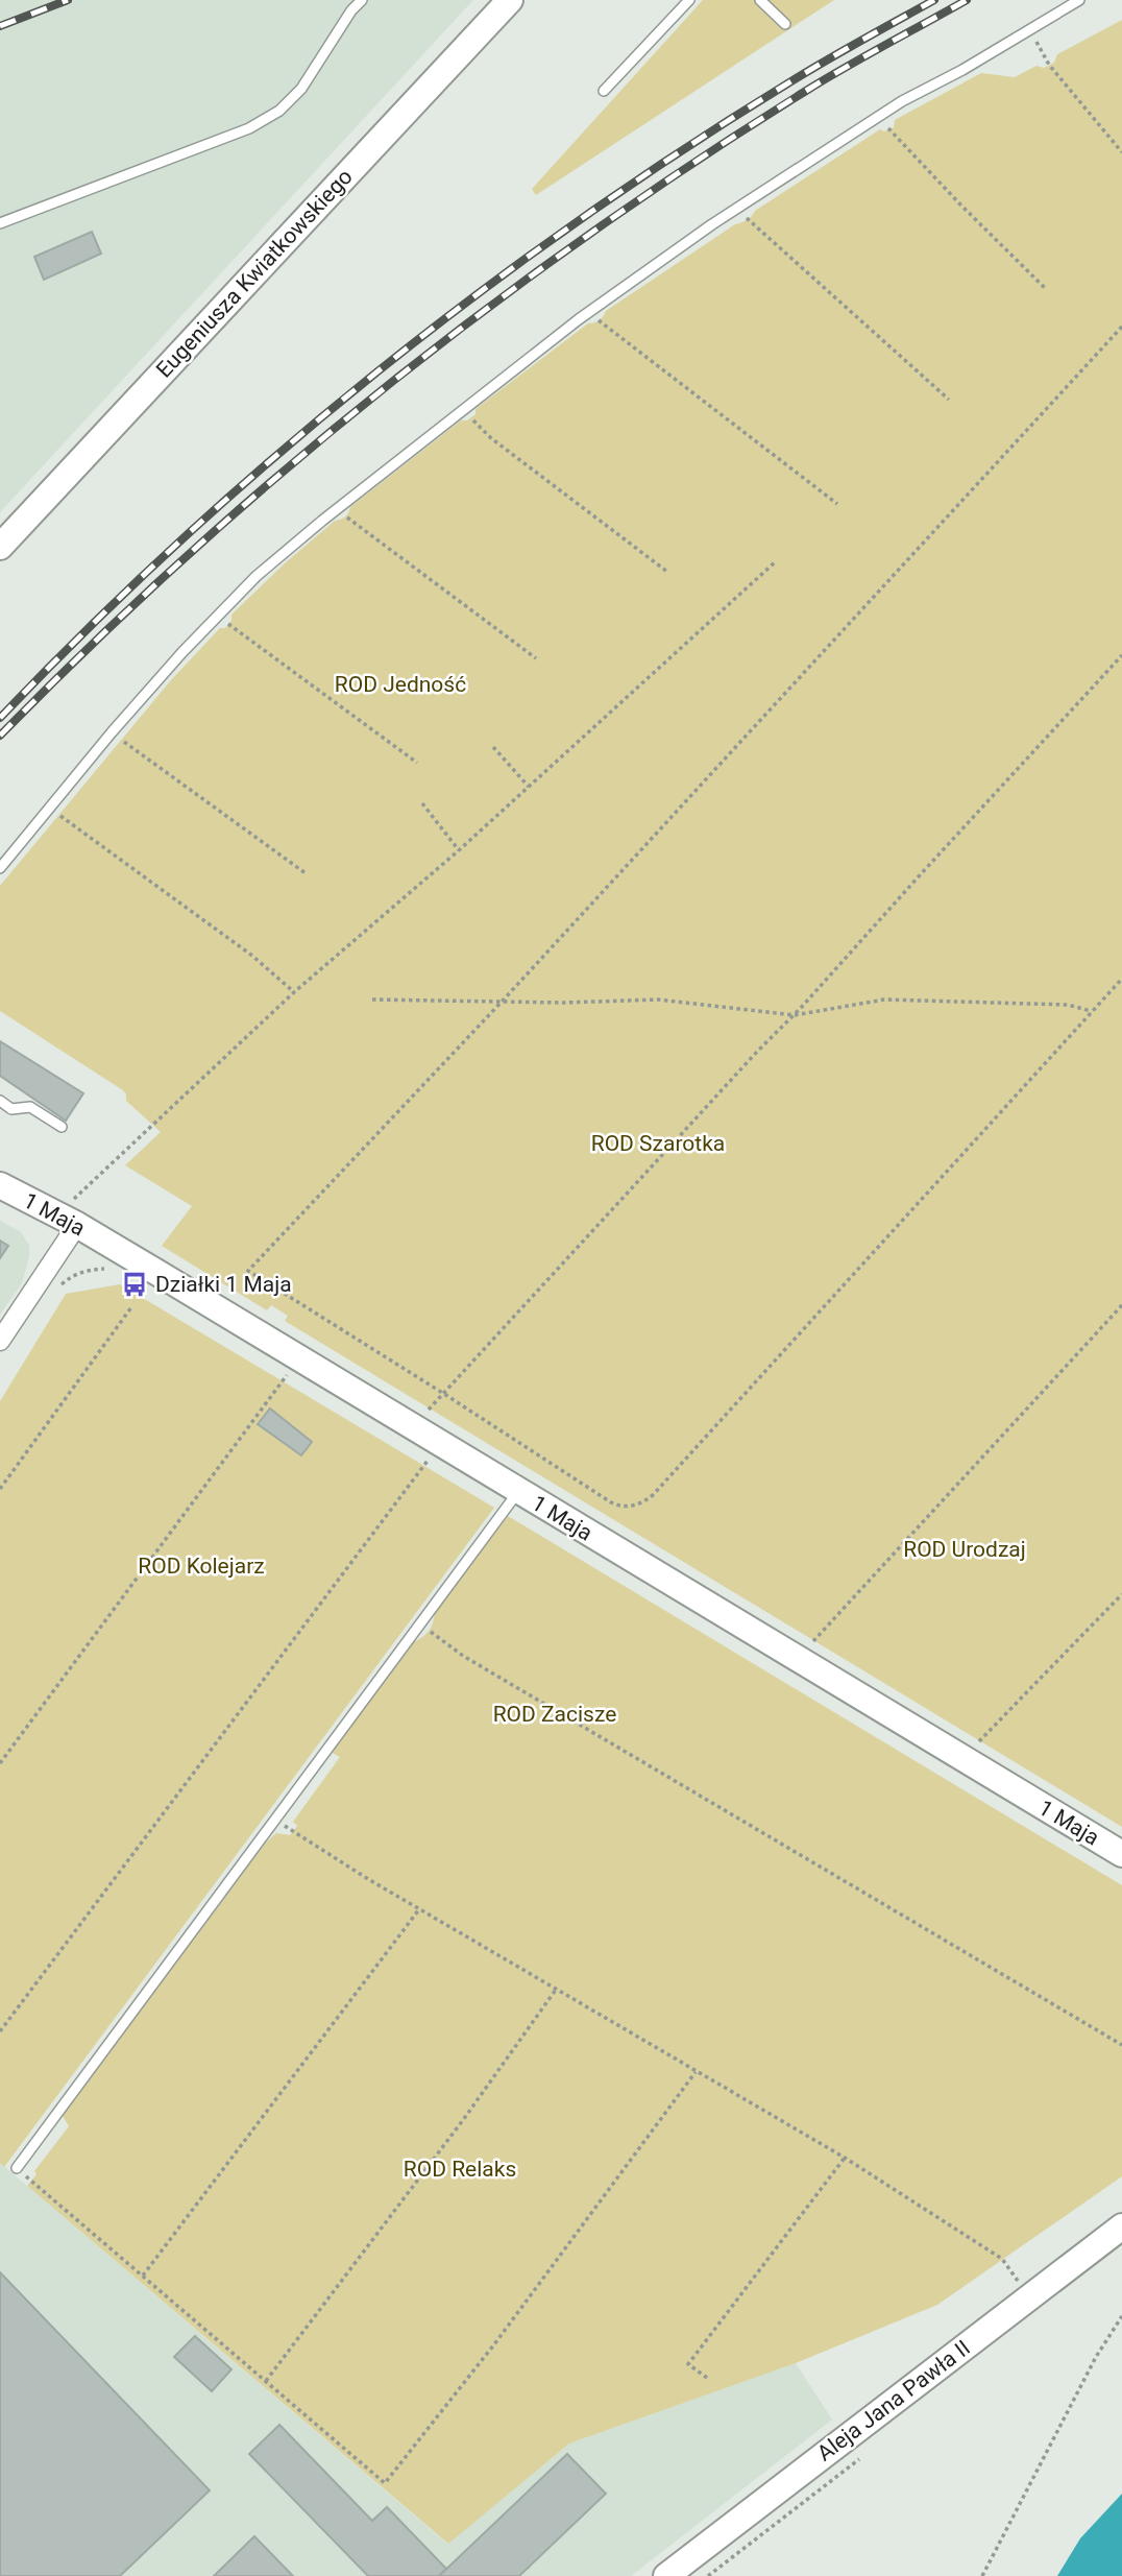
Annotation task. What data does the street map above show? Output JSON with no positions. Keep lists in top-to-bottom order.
{
  "streets": {
    "street": ["Eugeniusza Kwiatkowskiego", "1 Maja", "Aleja Jana Pawła II"]
  },
  "parks": [
    "ROD Jedność",
    "ROD Szarotka",
    "ROD Urodzaj",
    "ROD Kolejarz",
    "ROD Zacisze",
    "ROD Relaks"
  ],
  "places": {
    "bus stop": ["Działki 1 Maja"]
  }
}
